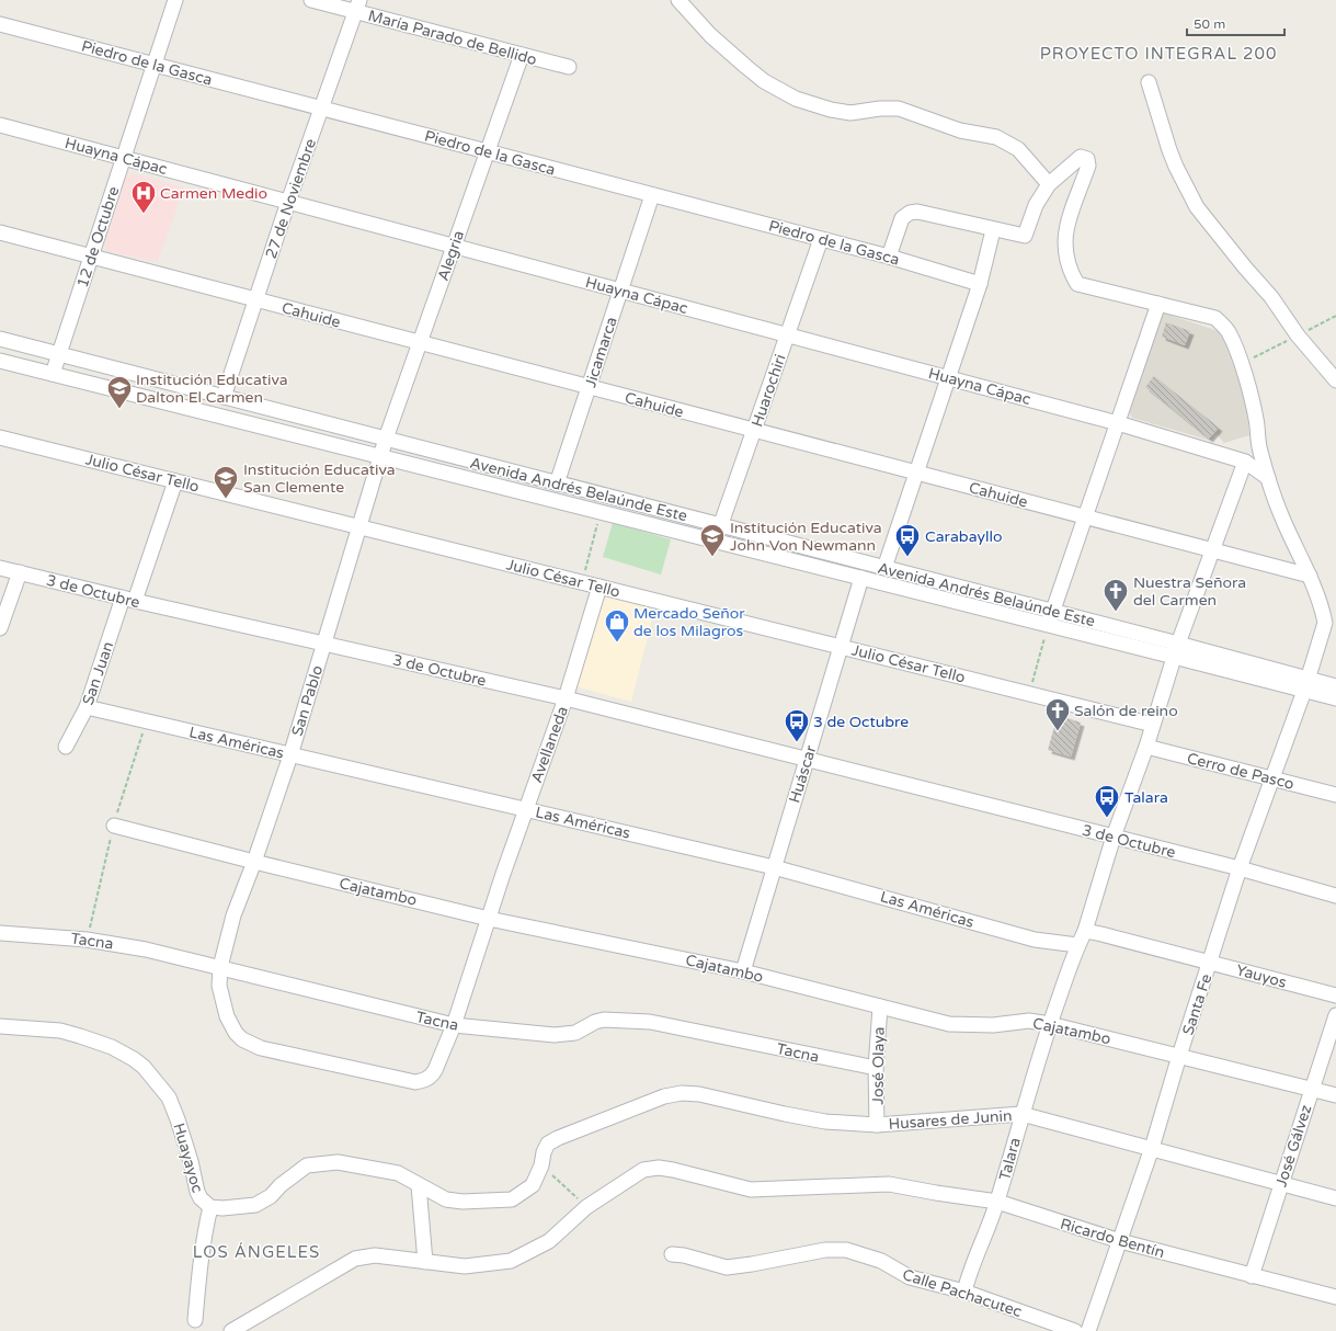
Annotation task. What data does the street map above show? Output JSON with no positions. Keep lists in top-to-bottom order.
{
  "streets": {
    "street": [
      "María Parado de Bellido",
      "Piedro de la Gasca",
      "Huayna Cápac",
      "27 de Noviembre",
      "12 de Octubre",
      "Alegria",
      "Cahuide",
      "Jicamarca",
      "Huarochiri",
      "Julio César Tello",
      "Avenida Andrés Belaúnde Este",
      "3 de Octubre",
      "San Juan",
      "San Pablo",
      "Las Américas",
      "Avellaneda",
      "Cerro de Pasco",
      "Huáscar",
      "Cajatambo",
      "Tacna",
      "Yauyos",
      "Santa Fe",
      "José Olaya",
      "Husares de Junin",
      "José Gálvez",
      "Huayayoc",
      "Talara",
      "Ricardo Bentín",
      "Calle Pachacutec"
    ]
  },
  "crossings": [
    ["María Parado de Bellido", "27 de Noviembre"],
    ["María Parado de Bellido", "Alegria"],
    ["Piedro de la Gasca", "27 de Noviembre"],
    ["Piedro de la Gasca", "12 de Octubre"],
    ["Piedro de la Gasca", "Alegria"],
    ["Piedro de la Gasca", "Jicamarca"],
    ["Piedro de la Gasca", "Huarochiri"],
    ["Huayna Cápac", "27 de Noviembre"],
    ["Huayna Cápac", "12 de Octubre"],
    ["Huayna Cápac", "Alegria"],
    ["Huayna Cápac", "Jicamarca"],
    ["Huayna Cápac", "Huarochiri"],
    ["Huayna Cápac", "Santa Fe"],
    ["Huayna Cápac", "Talara"],
    ["27 de Noviembre", "Cahuide"],
    ["27 de Noviembre", "Avenida Andrés Belaúnde Este"],
    ["12 de Octubre", "Cahuide"],
    ["12 de Octubre", "Avenida Andrés Belaúnde Este"],
    ["Alegria", "Cahuide"],
    ["Alegria", "Avenida Andrés Belaúnde Este"],
    ["Alegria", "San Pablo"],
    ["Cahuide", "Jicamarca"],
    ["Cahuide", "Huarochiri"],
    ["Cahuide", "Santa Fe"],
    ["Cahuide", "Talara"],
    ["Jicamarca", "Avenida Andrés Belaúnde Este"],
    ["Huarochiri", "Avenida Andrés Belaúnde Este"],
    ["Julio César Tello", "San Juan"],
    ["Julio César Tello", "San Pablo"],
    ["Julio César Tello", "Avellaneda"],
    ["Julio César Tello", "Huáscar"],
    ["Julio César Tello", "Talara"],
    ["Avenida Andrés Belaúnde Este", "San Pablo"],
    ["Avenida Andrés Belaúnde Este", "Huáscar"],
    ["Avenida Andrés Belaúnde Este", "Santa Fe"],
    ["Avenida Andrés Belaúnde Este", "Talara"],
    ["3 de Octubre", "San Juan"],
    ["3 de Octubre", "San Pablo"],
    ["3 de Octubre", "Avellaneda"],
    ["3 de Octubre", "Huáscar"],
    ["3 de Octubre", "Santa Fe"],
    ["3 de Octubre", "Talara"],
    ["San Juan", "Las Américas"],
    ["San Pablo", "Las Américas"],
    ["San Pablo", "Avellaneda"],
    ["San Pablo", "Cajatambo"],
    ["San Pablo", "Tacna"],
    ["Las Américas", "Avellaneda"],
    ["Las Américas", "Huáscar"],
    ["Las Américas", "Talara"],
    ["Avellaneda", "Cajatambo"],
    ["Avellaneda", "Tacna"],
    ["Cerro de Pasco", "Santa Fe"],
    ["Cerro de Pasco", "Talara"],
    ["Huáscar", "Cajatambo"],
    ["Cajatambo", "Santa Fe"],
    ["Cajatambo", "José Olaya"],
    ["Cajatambo", "José Gálvez"],
    ["Cajatambo", "Talara"],
    ["Tacna", "José Olaya"],
    ["Yauyos", "Santa Fe"],
    ["Yauyos", "Talara"],
    ["Santa Fe", "Husares de Junin"],
    ["Santa Fe", "Ricardo Bentín"],
    ["José Olaya", "Husares de Junin"],
    ["Husares de Junin", "José Gálvez"],
    ["Husares de Junin", "Huayayoc"],
    ["Husares de Junin", "Talara"],
    ["José Gálvez", "Ricardo Bentín"],
    ["Talara", "Ricardo Bentín"],
    ["Talara", "Calle Pachacutec"]
  ],
  "districts": ["PROYECTO INTEGRAL 200", "LOS ÁNGELES"],
  "places": {
    "hospital": ["Carmen Medio"],
    "school or university": ["Institución Educativa Dalton El Carmen", "Institución Educativa San Clemente", "Institución Educativa John Von Newmann"],
    "bus stop": ["Carabayllo", "3 de Octubre", "Talara"],
    "church": ["Nuestra Señora del Carmen", "Salón de reino"],
    "shop": ["Mercado Señor de los Milagros"]
  },
  "scale_bar": "50 m"
}
